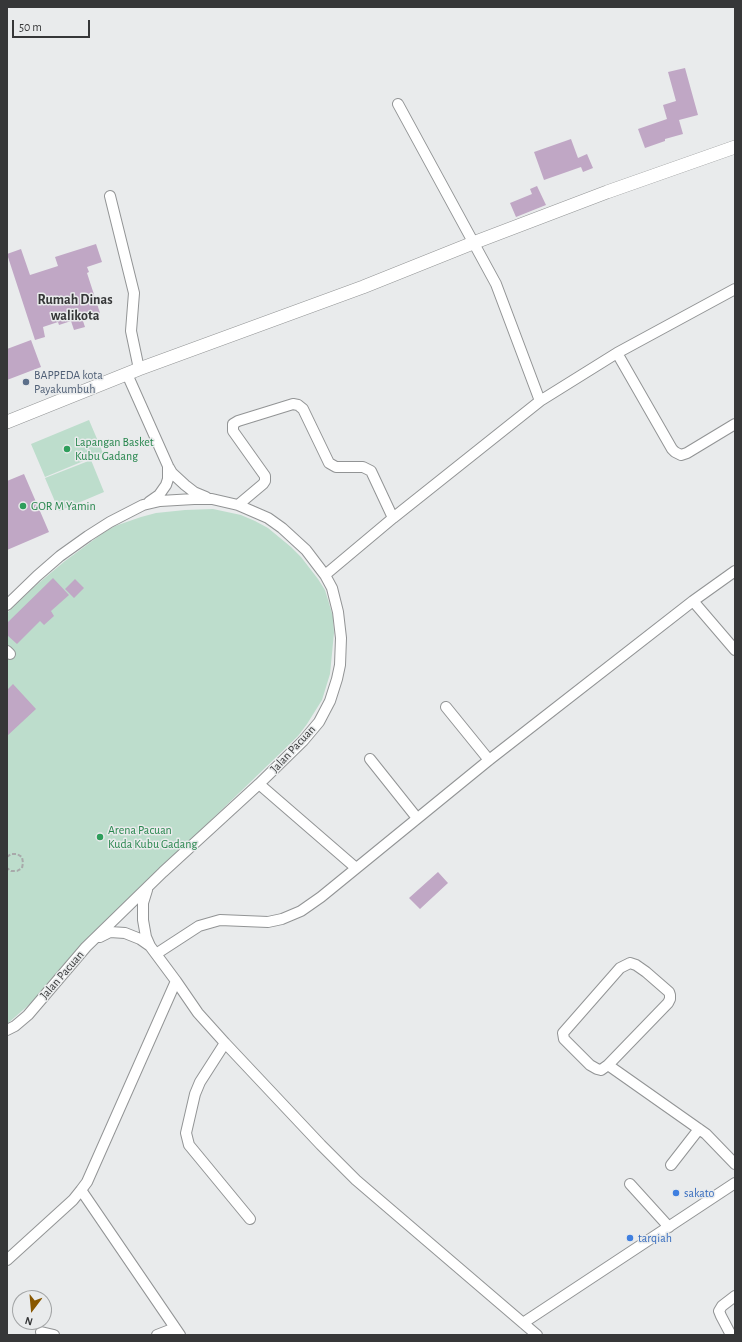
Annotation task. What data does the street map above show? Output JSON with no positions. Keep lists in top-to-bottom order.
{
  "streets": {
    "street": ["Jalan Pacuan"]
  },
  "districts": ["Rumah Dinas walikota"],
  "places": [
    "BAPPEDA kota Payakumbuh",
    "Lapangan Basket Kubu Gadang",
    "GOR M Yamin",
    "Arena Pacuan Kuda Kubu Gadang",
    "sakato",
    "tarqiah"
  ],
  "scale_bar": "50 m",
  "north": "bottom"
}
